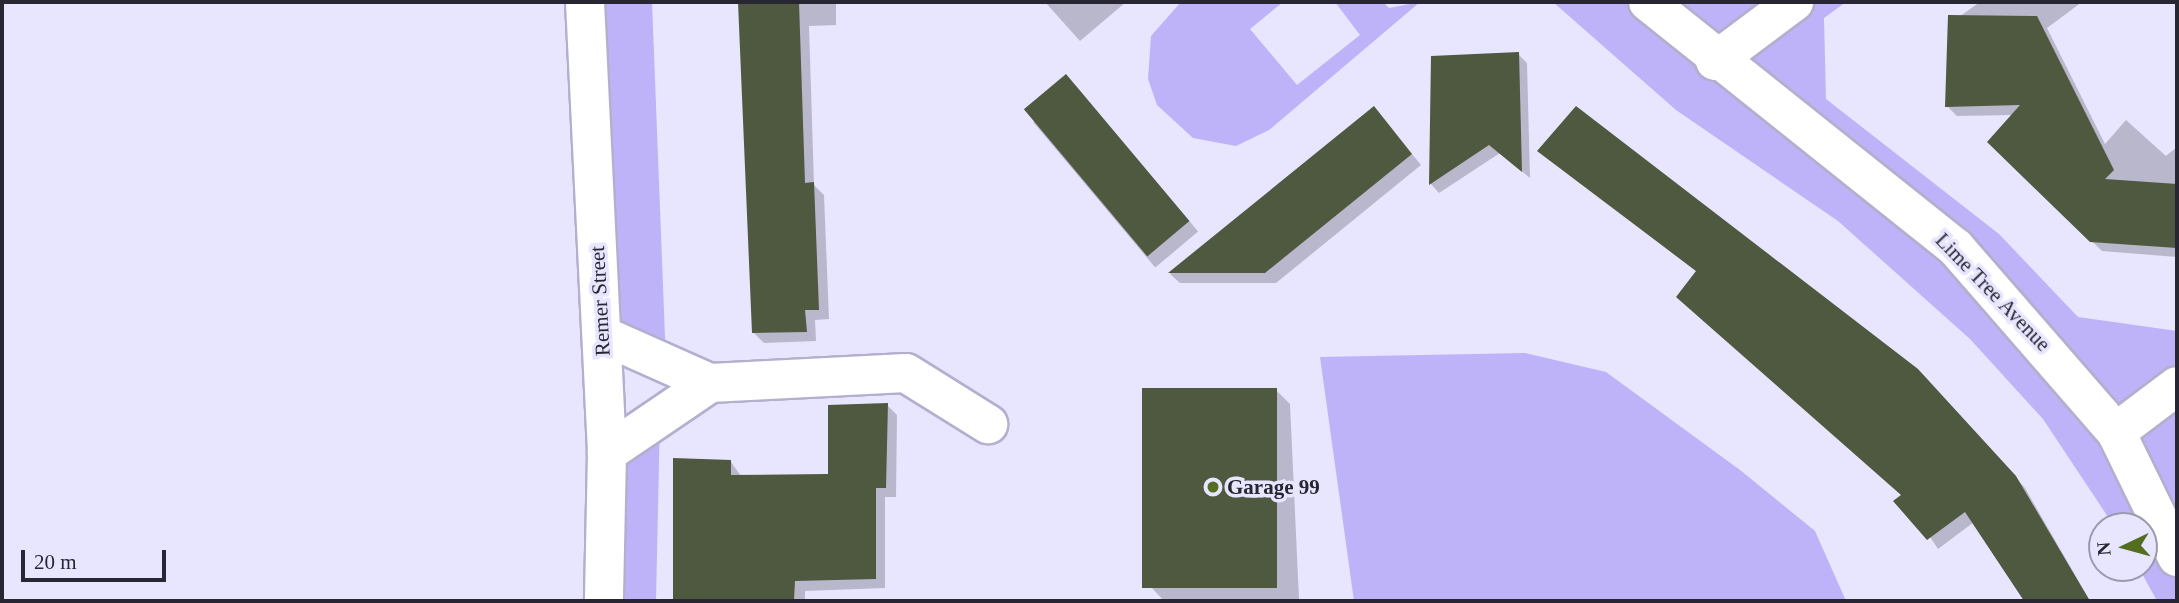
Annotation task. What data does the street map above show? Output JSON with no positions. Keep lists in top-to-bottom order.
{
  "streets": {
    "street": ["Lime Tree Avenue", "Remer Street"]
  },
  "places": ["Garage 99"],
  "scale_bar": "20 m",
  "north": "left"
}
